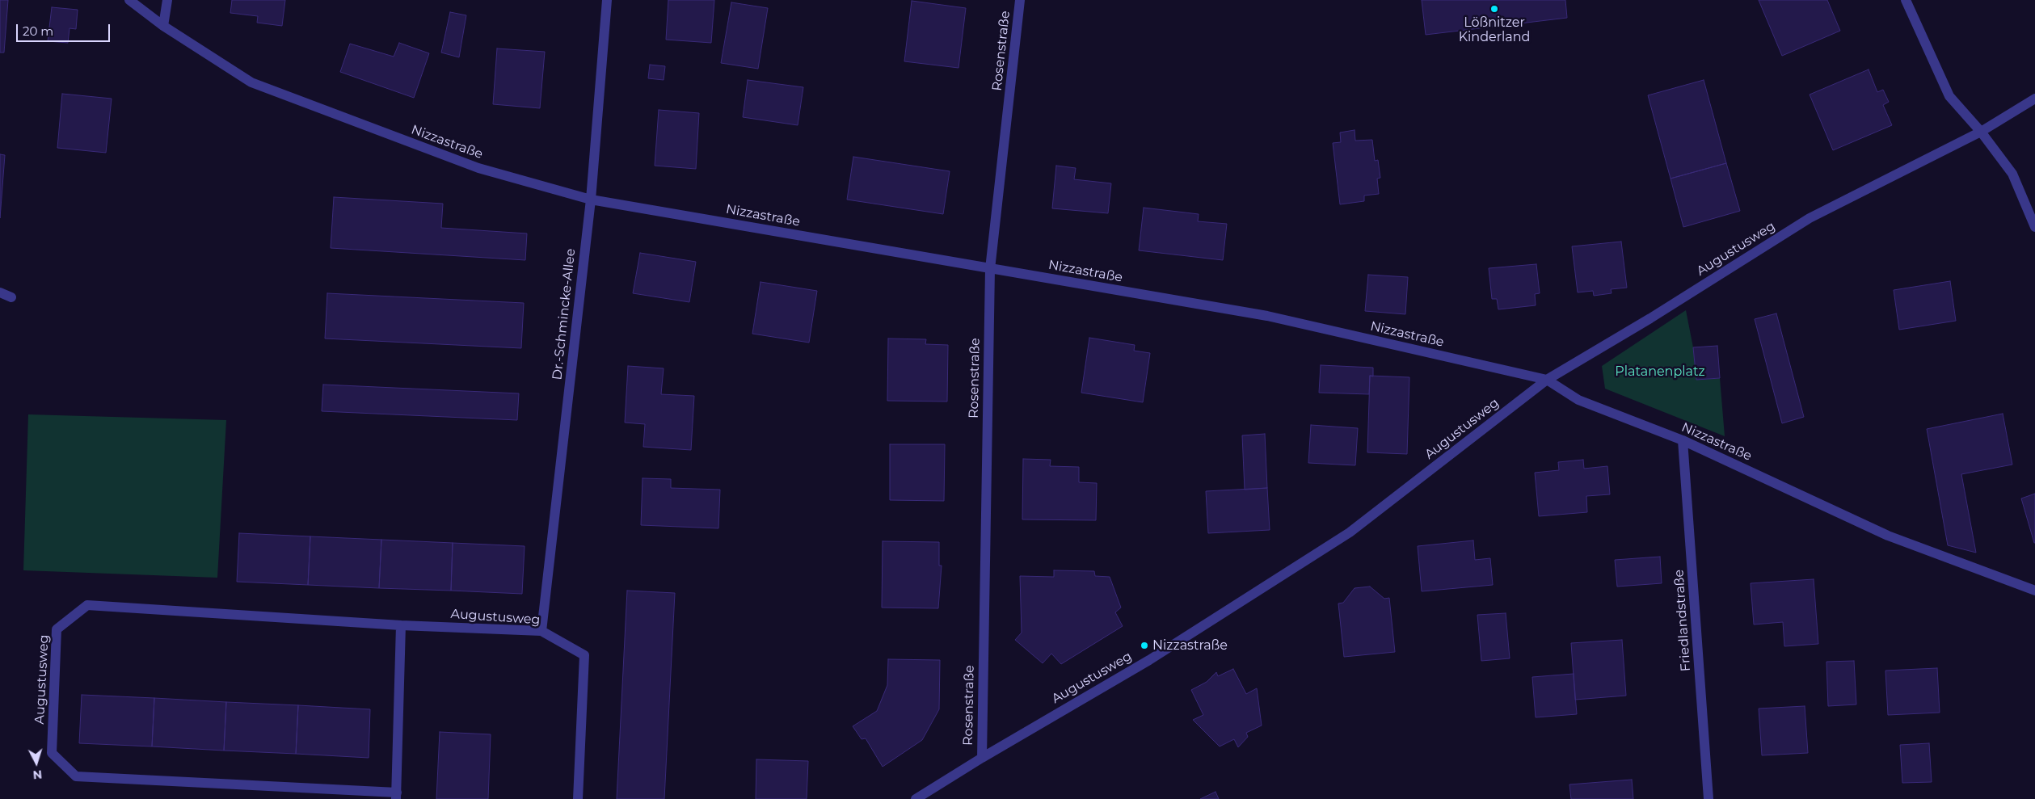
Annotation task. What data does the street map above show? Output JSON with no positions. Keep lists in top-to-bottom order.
{
  "streets": {
    "street": [
      "Rosenstraße",
      "Nizzastraße",
      "Augustusweg",
      "Dr.-Schmincke-Allee",
      "Friedlandstraße"
    ]
  },
  "crossings": [
    ["Rosenstraße", "Nizzastraße"],
    ["Rosenstraße", "Augustusweg"],
    ["Nizzastraße", "Augustusweg"],
    ["Nizzastraße", "Dr.-Schmincke-Allee"],
    ["Nizzastraße", "Friedlandstraße"],
    ["Augustusweg", "Dr.-Schmincke-Allee"]
  ],
  "parks": ["Platanenplatz"],
  "places": ["Lößnitzer Kinderland", "Nizzastraße"],
  "scale_bar": "20 m",
  "north": "bottom"
}
